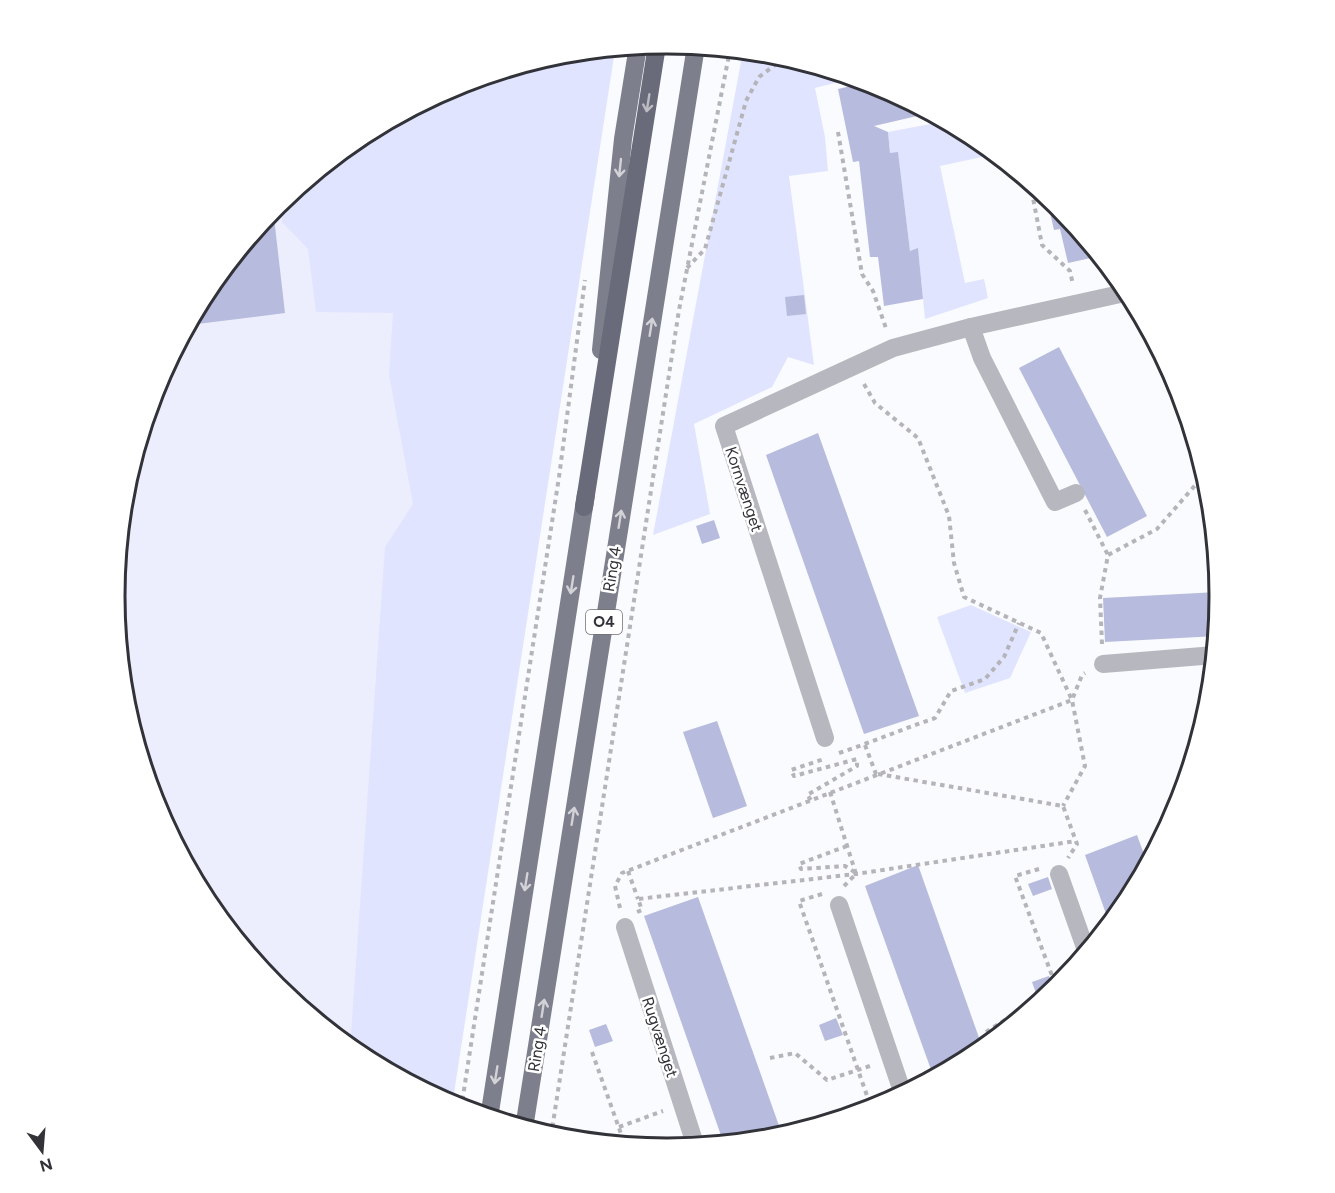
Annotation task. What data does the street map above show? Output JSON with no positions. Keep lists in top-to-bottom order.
{
  "streets": {
    "highway": ["O4"],
    "main road": ["Ring 4"],
    "street": ["Kornvænget", "Rugvænget"]
  },
  "north": "bottom"
}
